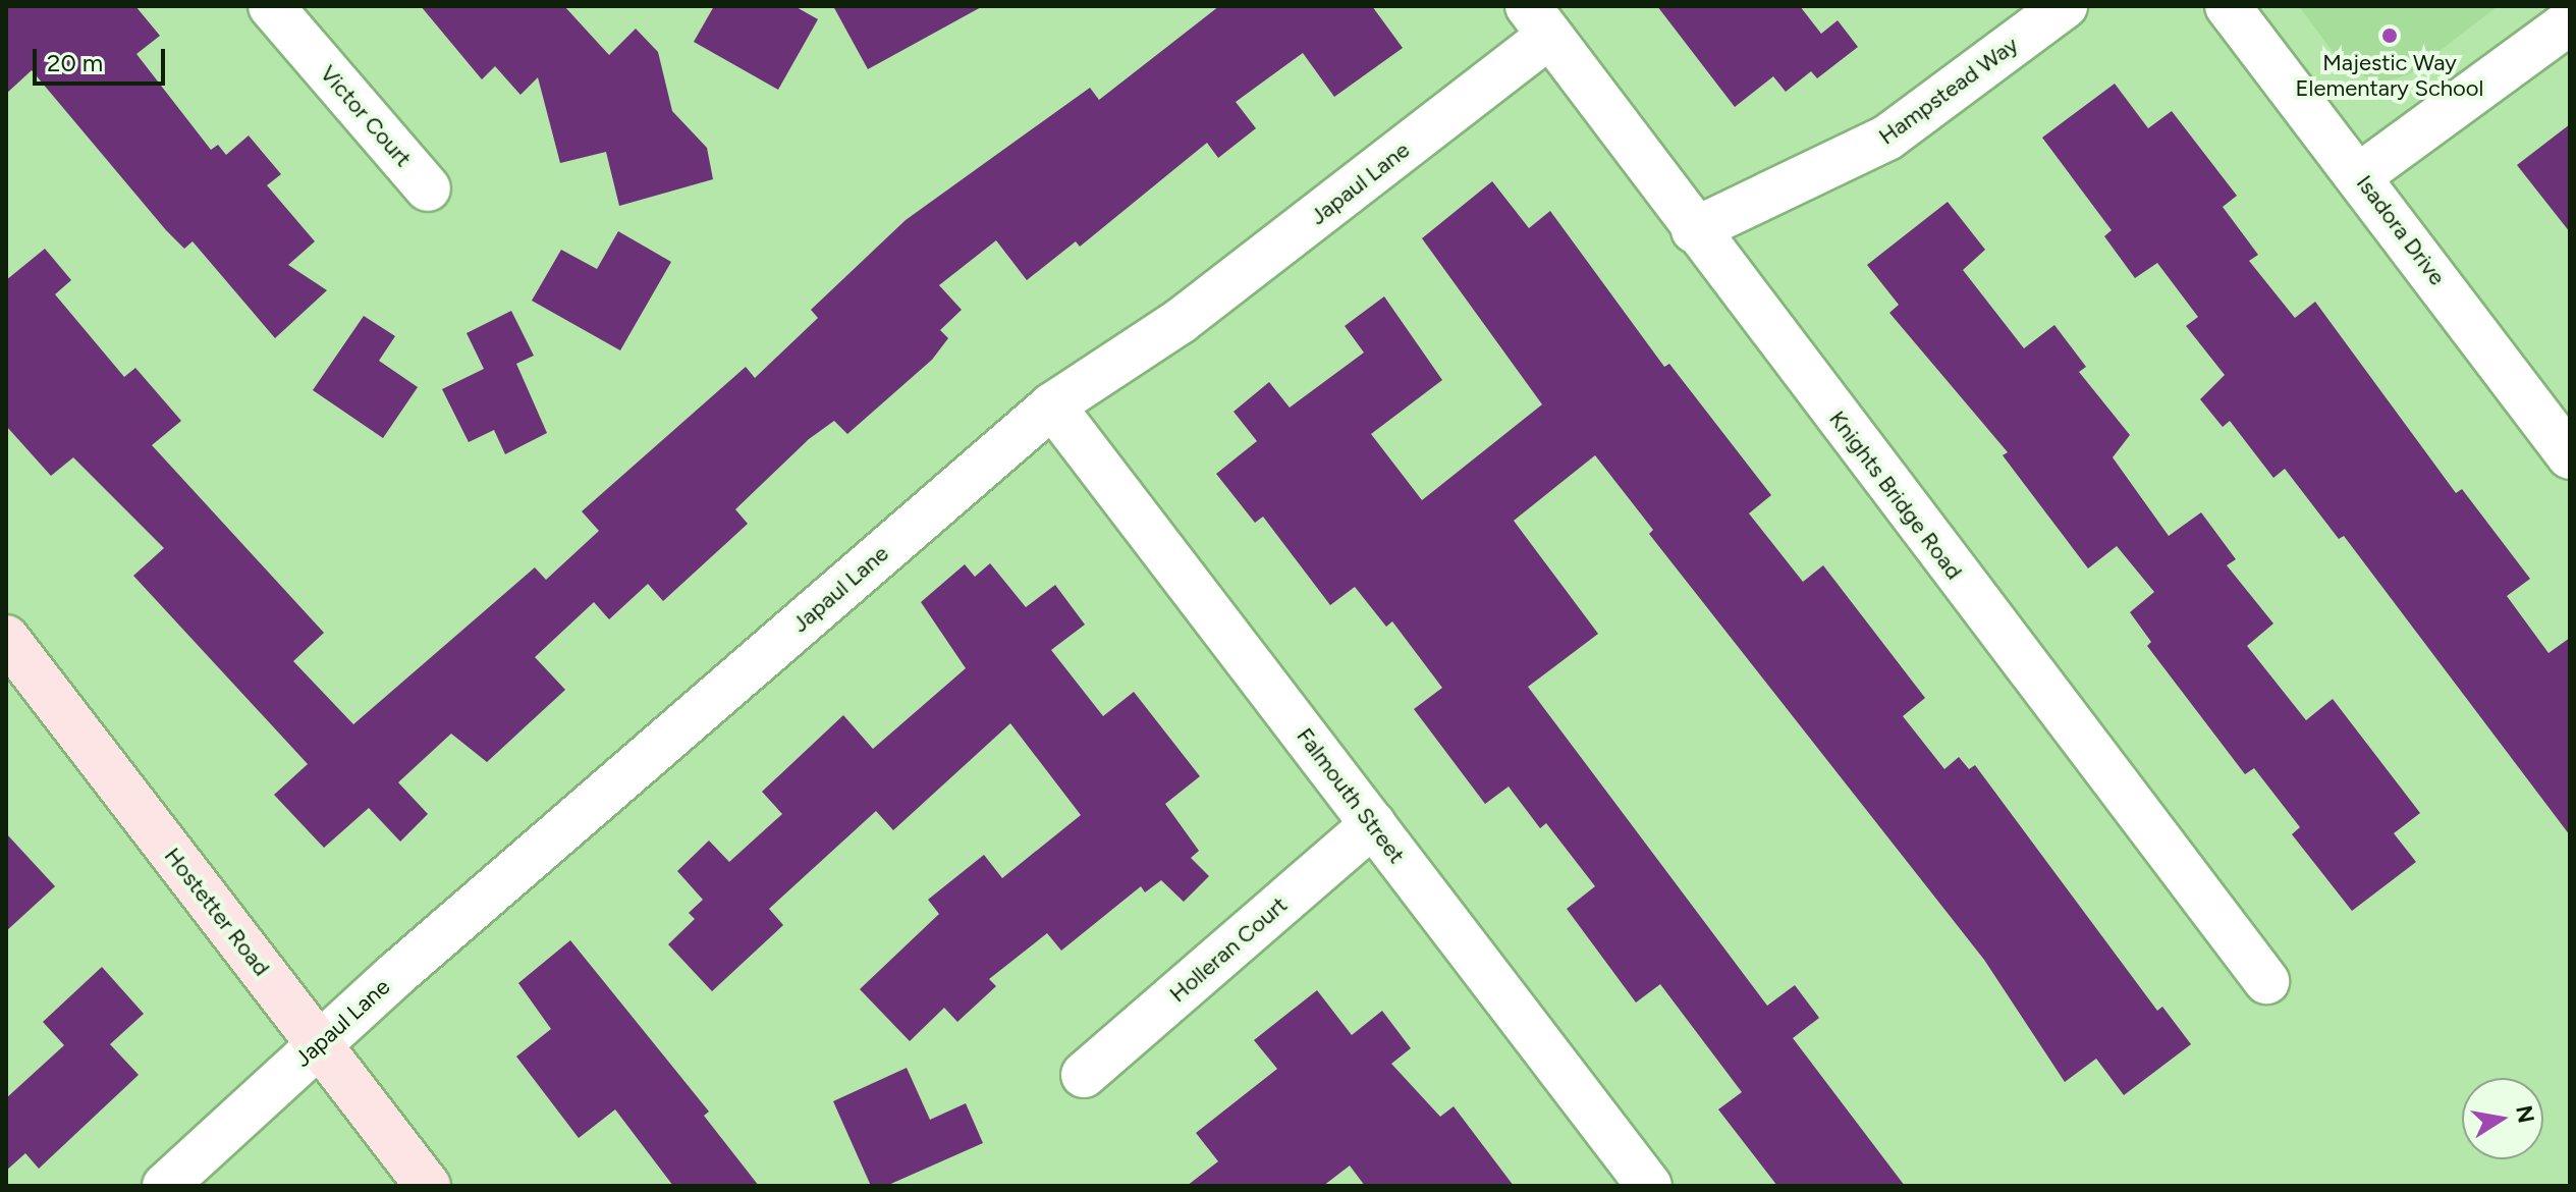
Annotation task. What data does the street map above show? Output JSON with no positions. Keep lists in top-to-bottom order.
{
  "streets": {
    "main road": ["Hostetter Road"],
    "street": [
      "Hampstead Way",
      "Victor Court",
      "Japaul Lane",
      "Isadora Drive",
      "Knights Bridge Road",
      "Falmouth Street",
      "Holleran Court"
    ]
  },
  "crossings": [
    ["Hampstead Way", "Knights Bridge Road"],
    ["Japaul Lane", "Knights Bridge Road"],
    ["Japaul Lane", "Falmouth Street"],
    ["Japaul Lane", "Hostetter Road"],
    ["Falmouth Street", "Holleran Court"]
  ],
  "places": ["Majestic Way Elementary School"],
  "scale_bar": "20 m",
  "north": "right"
}
